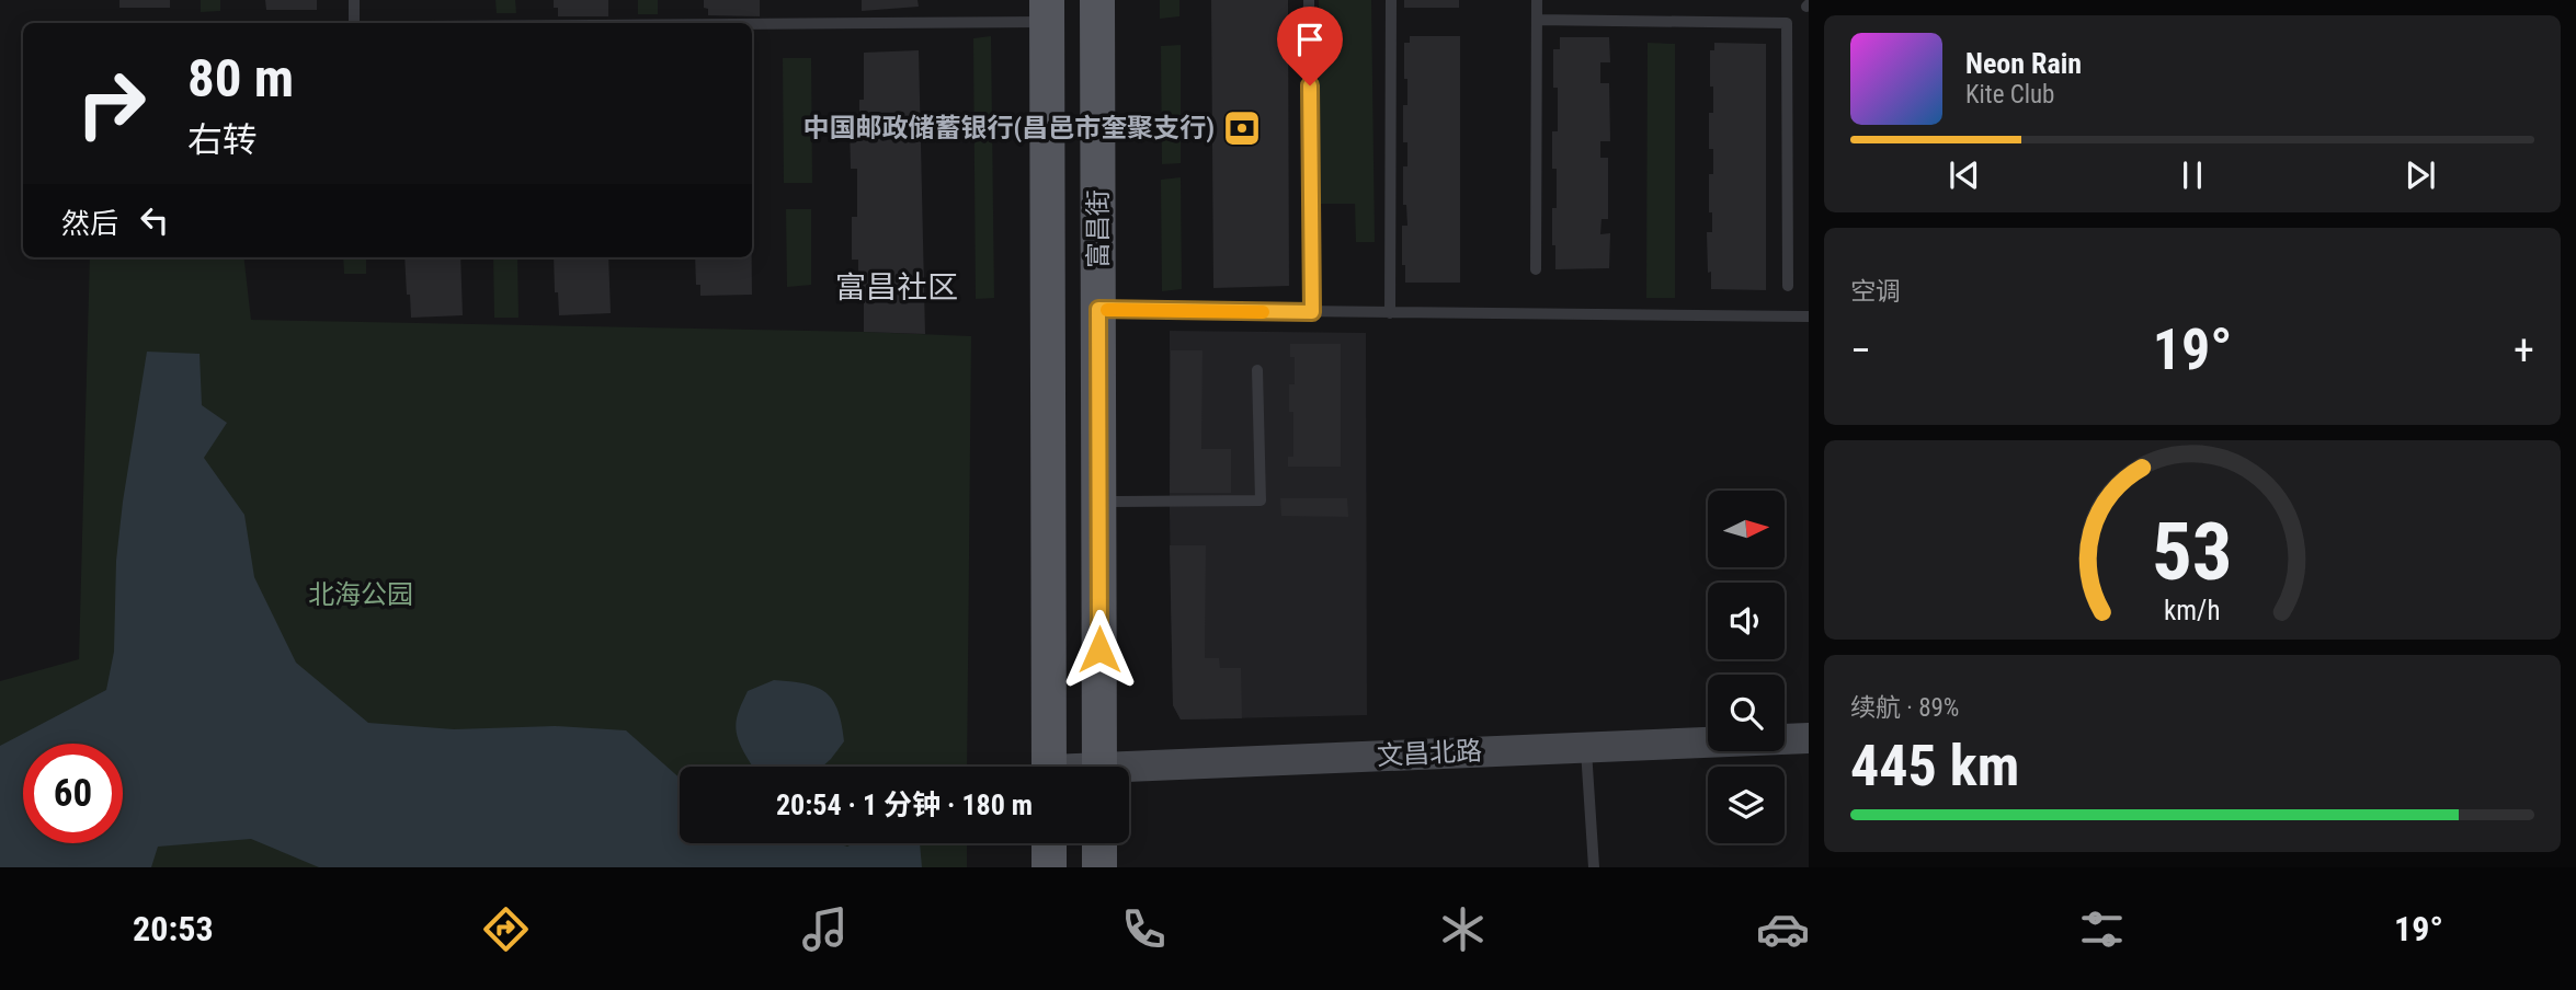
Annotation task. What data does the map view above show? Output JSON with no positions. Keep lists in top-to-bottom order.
{
  "streets": {
    "main road": ["富昌街"],
    "street": ["文昌北路"]
  },
  "districts": ["富昌社区"],
  "parks": ["北海公园"],
  "places": {
    "bank": ["中国邮政储蓄银行(昌邑市奎聚支行)"]
  },
  "north": "right",
  "page": {
    "turn": ["80 m", "右转"],
    "song": ["Neon Rain", "Kite Club"],
    "then": "然后",
    "tile": [
      "空调",
      ["续航 · 89%", "445 km"]
    ],
    "heat": ["−", "19°", "+"],
    "limit": "60",
    "trip": "20:54 · 1 分钟 · 180 m",
    "tabs": ["20:53", "19°"],
    "gauge": ["53", "km/h"]
  }
}
